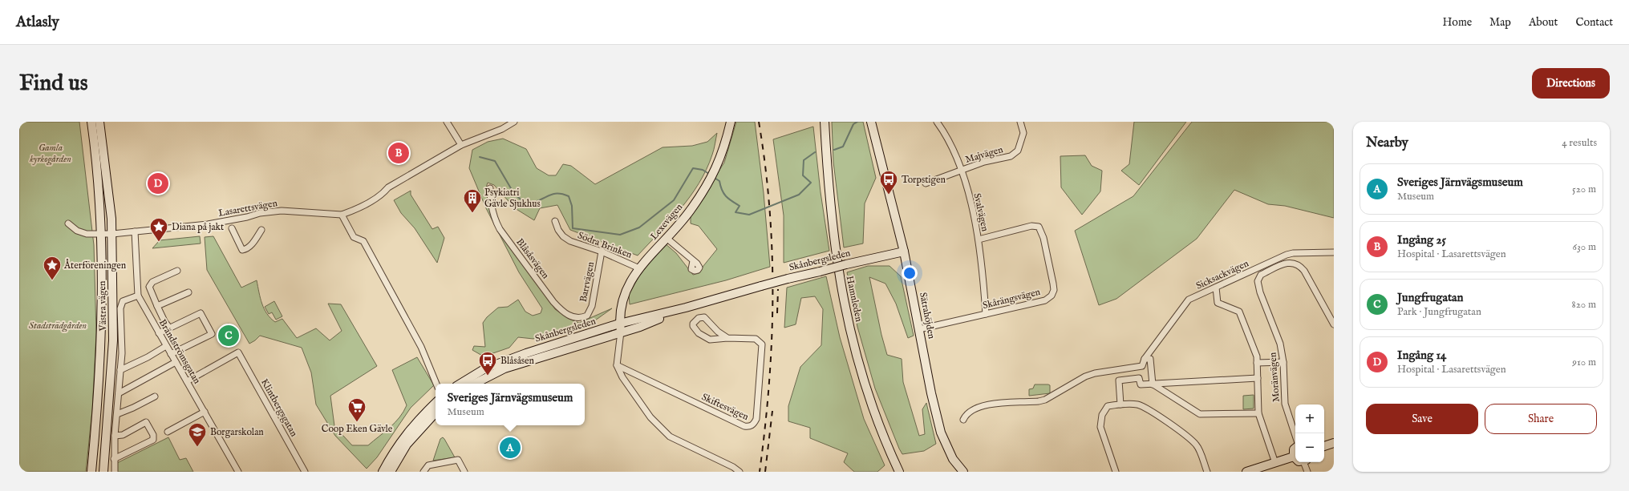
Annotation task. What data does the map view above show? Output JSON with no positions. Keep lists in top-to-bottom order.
{
  "streets": {
    "street": [
      "Majvägen",
      "Lasarettsvägen",
      "Svalvägen",
      "Lexevägen",
      "Södra Brinken",
      "Blåsåsvägen",
      "Skånbergsleden",
      "Sicksackvägen",
      "Barrvägen",
      "Hamnleden",
      "Skårängsvägen",
      "Västra vägen",
      "Sätrahöjden",
      "Brändströmsgatan",
      "Moränvägen",
      "Skiftesvägen",
      "Klintbergsgatan"
    ]
  },
  "crossings": [
    ["Majvägen", "Svalvägen"],
    ["Lasarettsvägen", "Västra vägen"],
    ["Lasarettsvägen", "Brändströmsgatan"],
    ["Svalvägen", "Skårängsvägen"],
    ["Lexevägen", "Södra Brinken"],
    ["Lexevägen", "Skånbergsleden"],
    ["Södra Brinken", "Barrvägen"],
    ["Blåsåsvägen", "Barrvägen"],
    ["Skånbergsleden", "Sätrahöjden"],
    ["Skårängsvägen", "Sätrahöjden"],
    ["Västra vägen", "Brändströmsgatan"],
    ["Brändströmsgatan", "Klintbergsgatan"]
  ],
  "parks": ["Gamla kyrkogården", "Stadsträdgården"],
  "places": {
    "bus stop": ["Torpstigen", "Blåsåsen"],
    "building": ["Psykiatri Gävle Sjukhus"],
    "place": ["Diana på jakt", "Återföreningen"],
    "supermarket": ["Coop Eken Gävle"],
    "school or university": ["Borgarskolan"]
  },
  "page": {
    "header": "Atlasly",
    "nav": [
      "Home",
      "Map",
      "About",
      "Contact"
    ],
    "buttons": [
      "Directions",
      ["Save", "Share"]
    ],
    "title": "Find us",
    "heading": ["Nearby", "4 results"],
    "pins": [
      "B",
      "D",
      "C",
      "A"
    ],
    "list": [
      {
        "mark": "A",
        "name": "Sveriges Järnvägsmuseum",
        "note": "Museum",
        "value": "520 m"
      },
      {
        "mark": "B",
        "name": "Ingång 25",
        "note": "Hospital · Lasarettsvägen",
        "value": "630 m"
      },
      {
        "mark": "C",
        "name": "Jungfrugatan",
        "note": "Park · Jungfrugatan",
        "value": "820 m"
      },
      {
        "mark": "D",
        "name": "Ingång 14",
        "note": "Hospital · Lasarettsvägen",
        "value": "910 m"
      }
    ],
    "popup": ["Sveriges Järnvägsmuseum", "Museum"],
    "map_buttons": ["+", "−"]
  }
}
